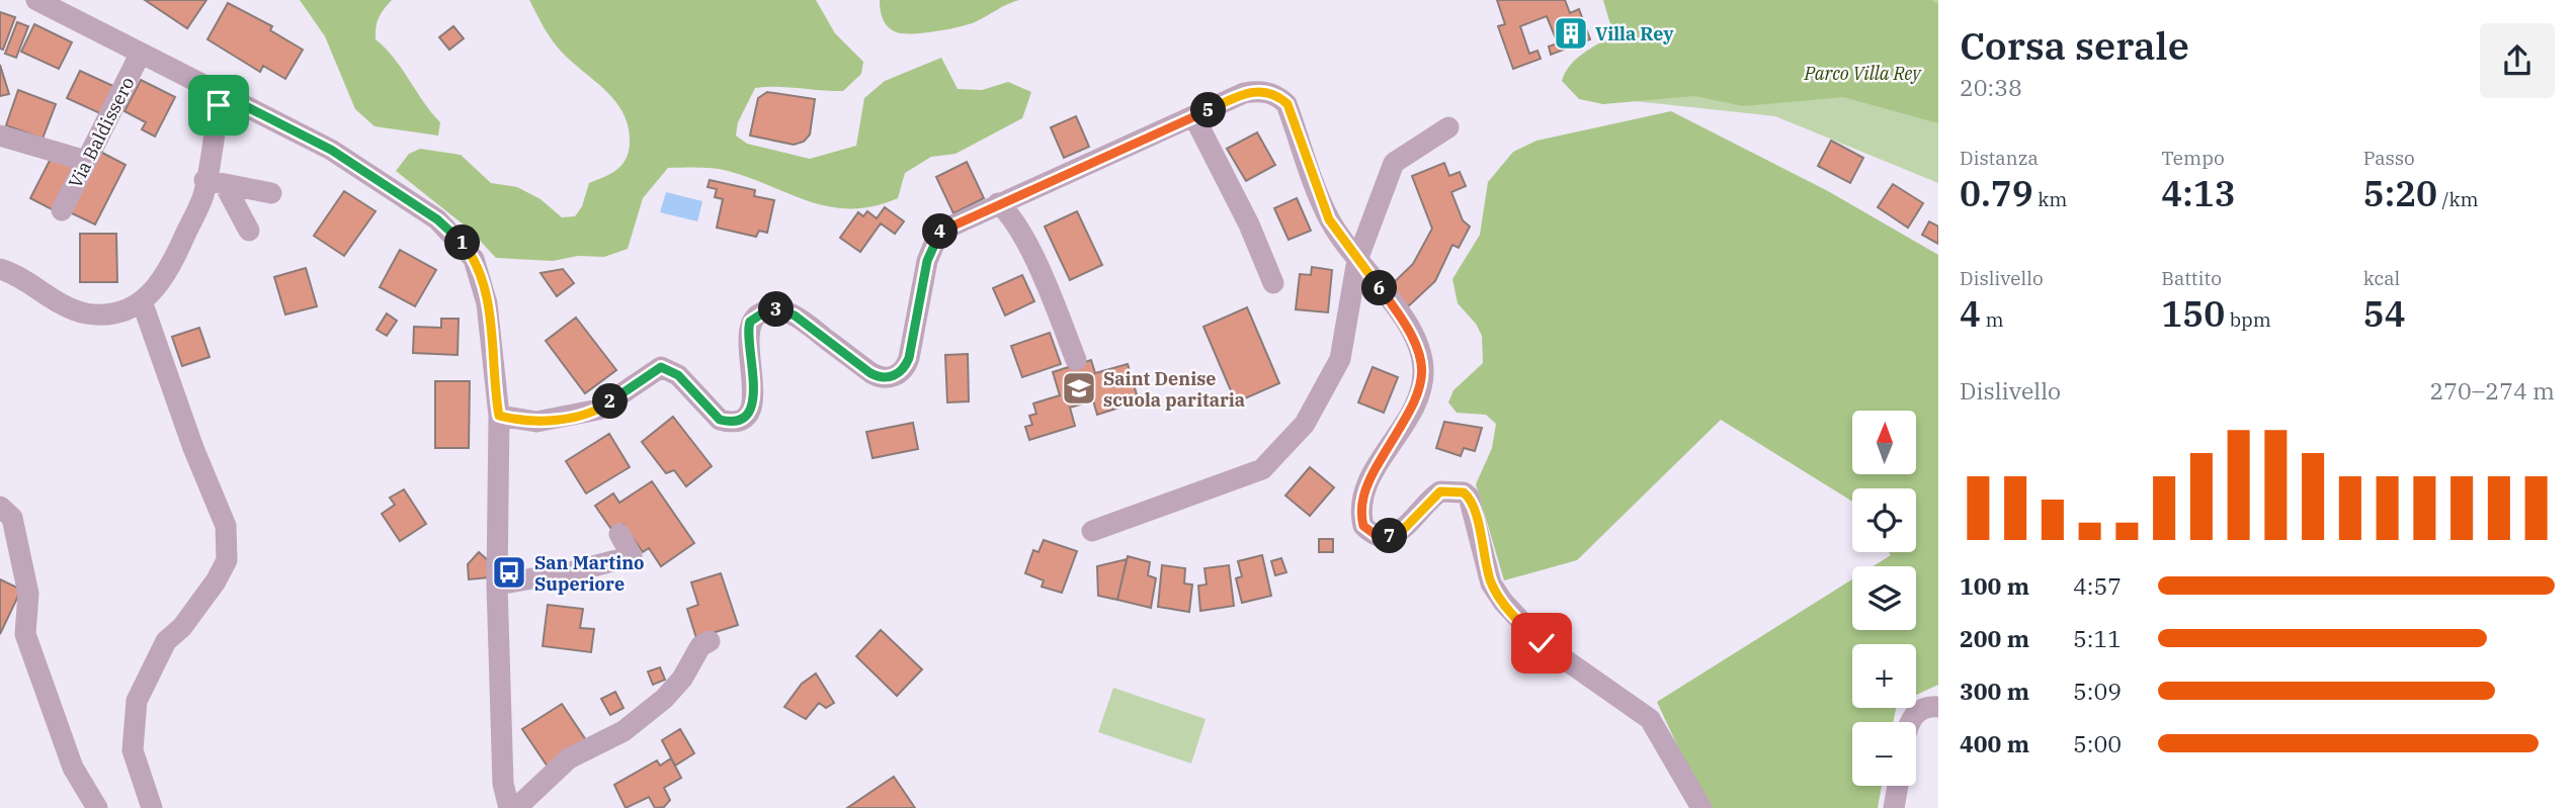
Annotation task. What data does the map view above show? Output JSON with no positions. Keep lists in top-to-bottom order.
{
  "streets": {
    "street": ["Via Baldissero"]
  },
  "parks": ["Parco Villa Rey"],
  "places": {
    "building": ["Villa Rey"],
    "school or university": ["Saint Denise scuola paritaria"],
    "bus stop": ["San Martino Superiore"]
  },
  "north": "top",
  "page": {
    "heading": ["Corsa serale", "20:38"],
    "pins": [
      "5",
      "4",
      "1",
      "6",
      "3",
      "2",
      "7"
    ],
    "stats": [
      ["Distanza", "0.79 km"],
      ["Tempo", "4:13"],
      ["Passo", "5:20 /km"],
      ["Dislivello", "4 m"],
      ["Battito", "150 bpm"],
      ["kcal", "54"]
    ],
    "chart": ["Dislivello", "270–274 m"],
    "map_buttons": ["+", "−"],
    "list": [
      {
        "name": "100 m",
        "note": "4:57"
      },
      {
        "name": "200 m",
        "note": "5:11"
      },
      {
        "name": "300 m",
        "note": "5:09"
      },
      {
        "name": "400 m",
        "note": "5:00"
      }
    ]
  }
}
